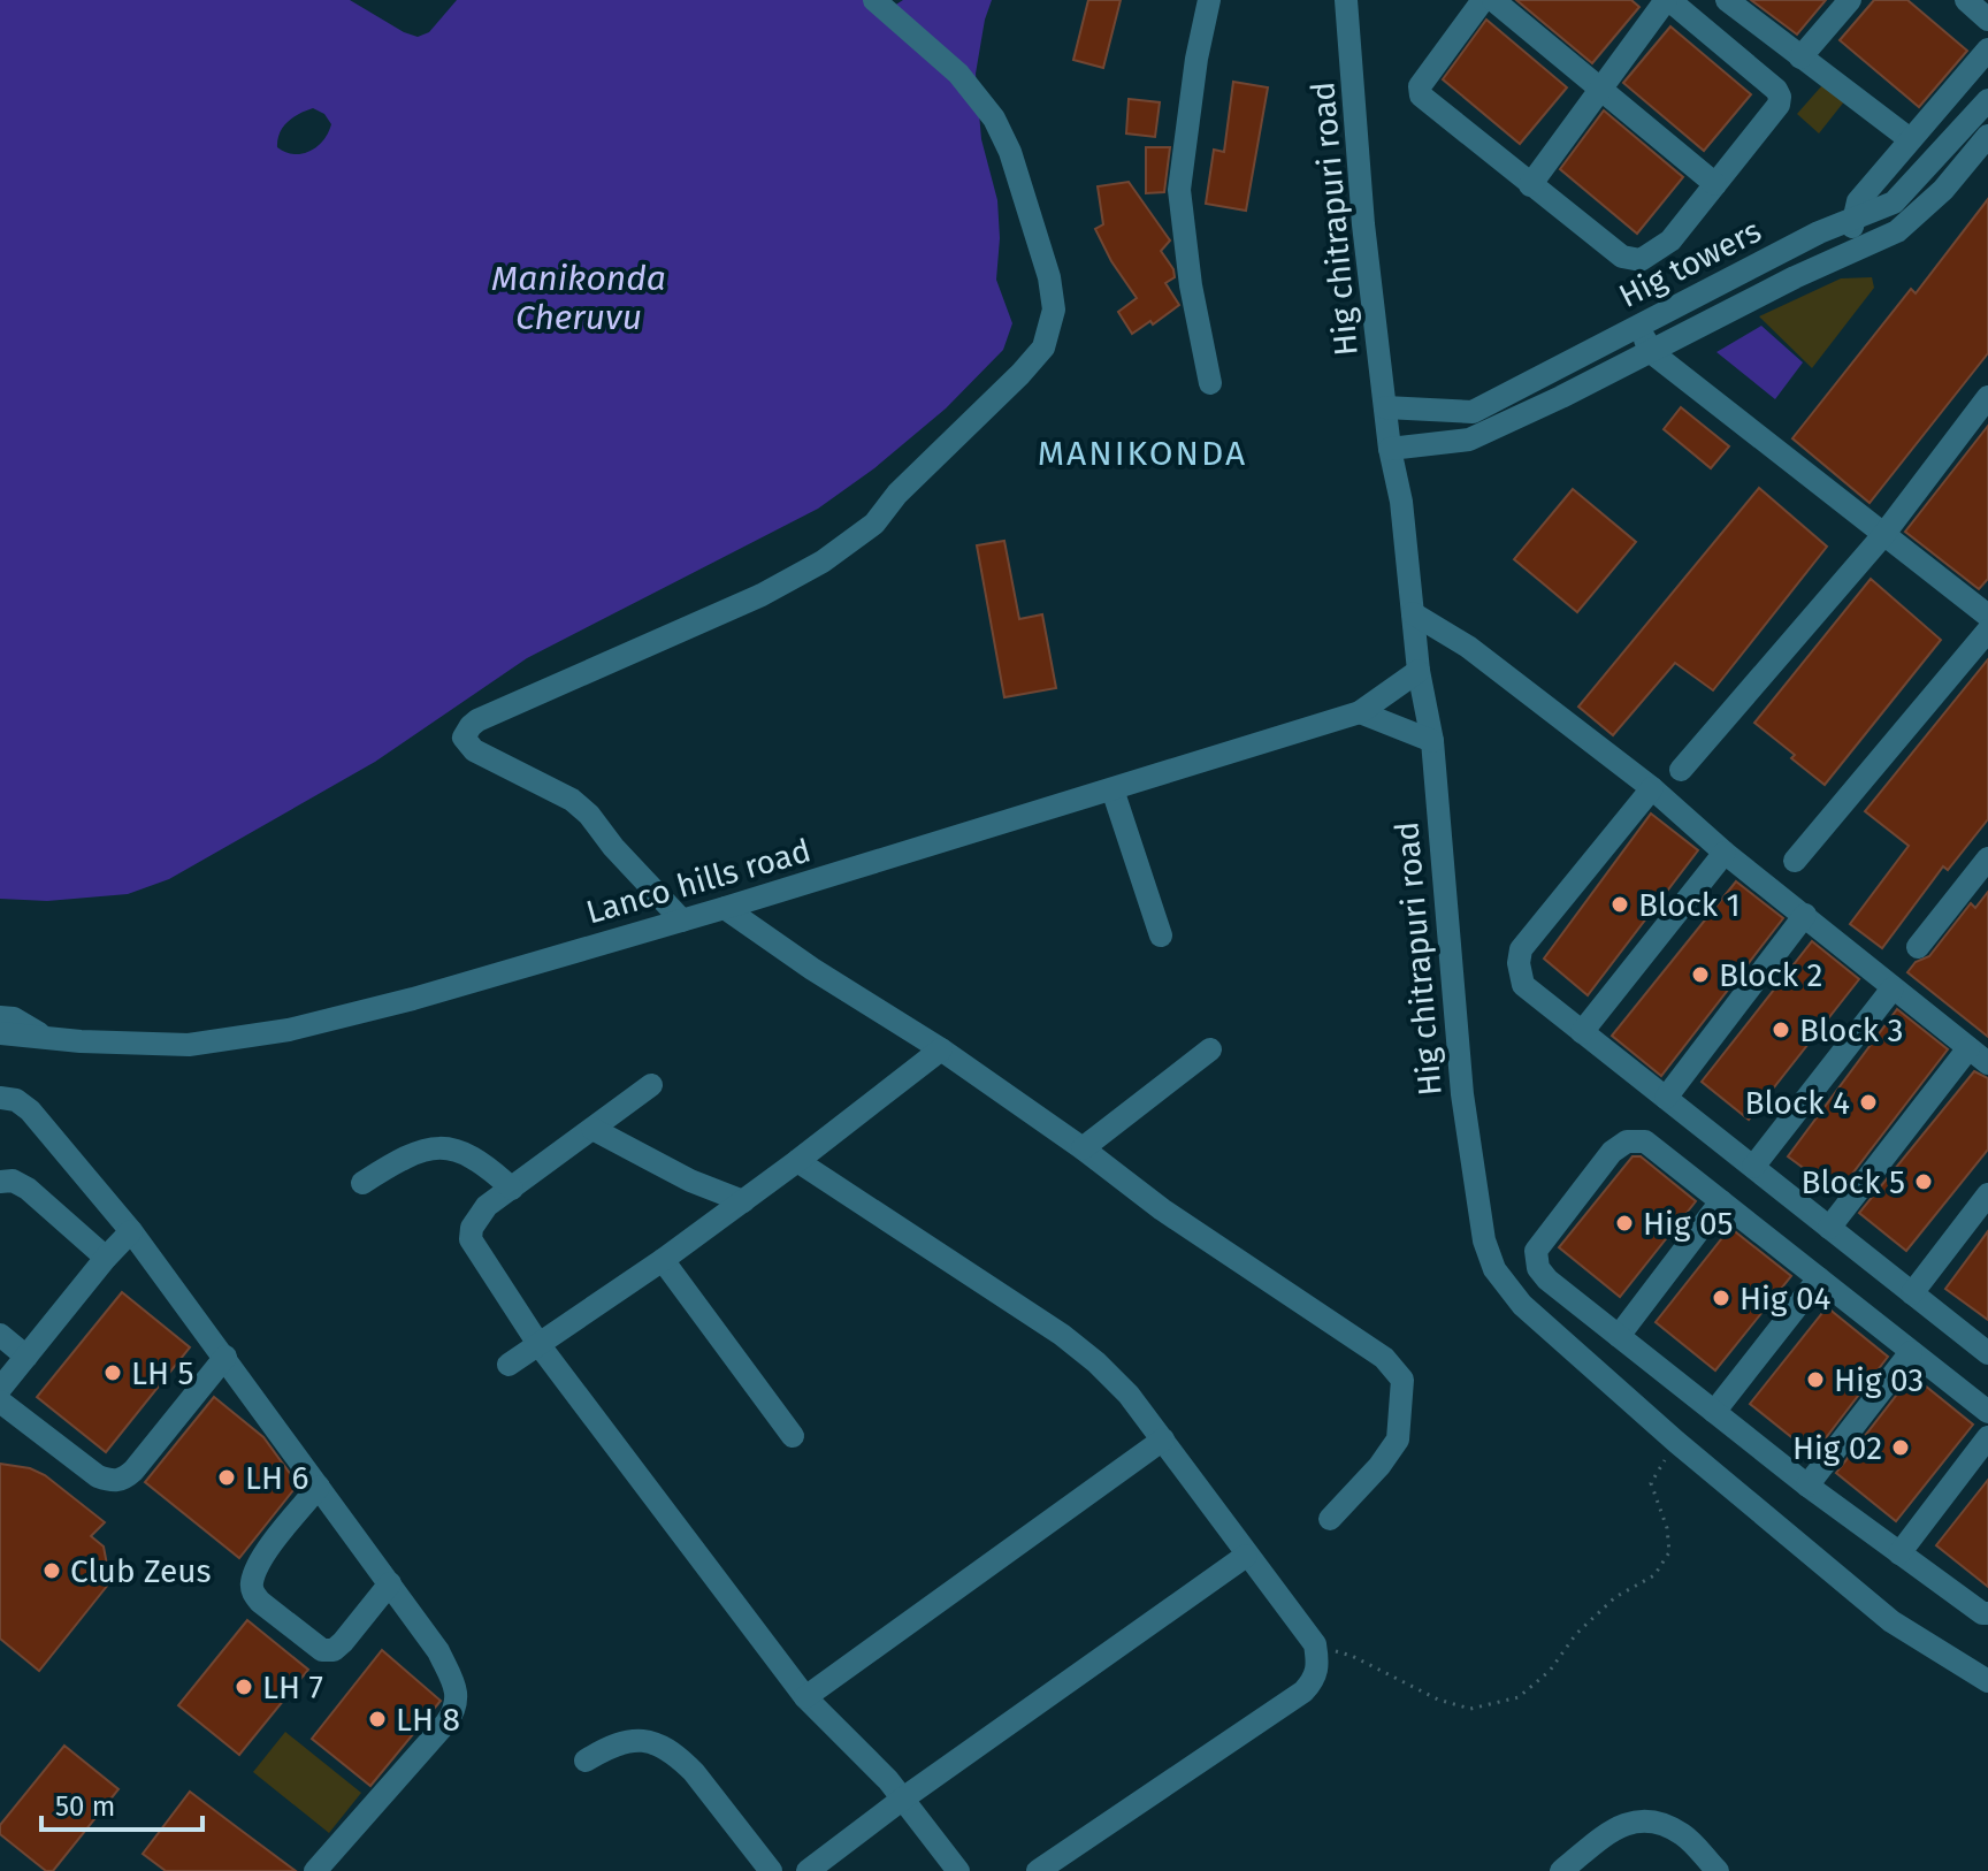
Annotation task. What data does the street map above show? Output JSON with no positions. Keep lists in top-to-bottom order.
{
  "streets": {
    "street": ["Hig chitrapuri road", "Hig towers", "Lanco hills road"]
  },
  "crossings": [
    ["Hig chitrapuri road", "Hig towers"],
    ["Hig chitrapuri road", "Lanco hills road"]
  ],
  "districts": ["MANIKONDA"],
  "water": ["Manikonda Cheruvu"],
  "places": [
    "Block 1",
    "Block 2",
    "Block 3",
    "Block 4",
    "Block 5",
    "Hig 05",
    "Hig 04",
    "LH 5",
    "Hig 03",
    "Hig 02",
    "LH 6",
    "Club Zeus",
    "LH 7",
    "LH 8"
  ],
  "scale_bar": "50 m"
}
